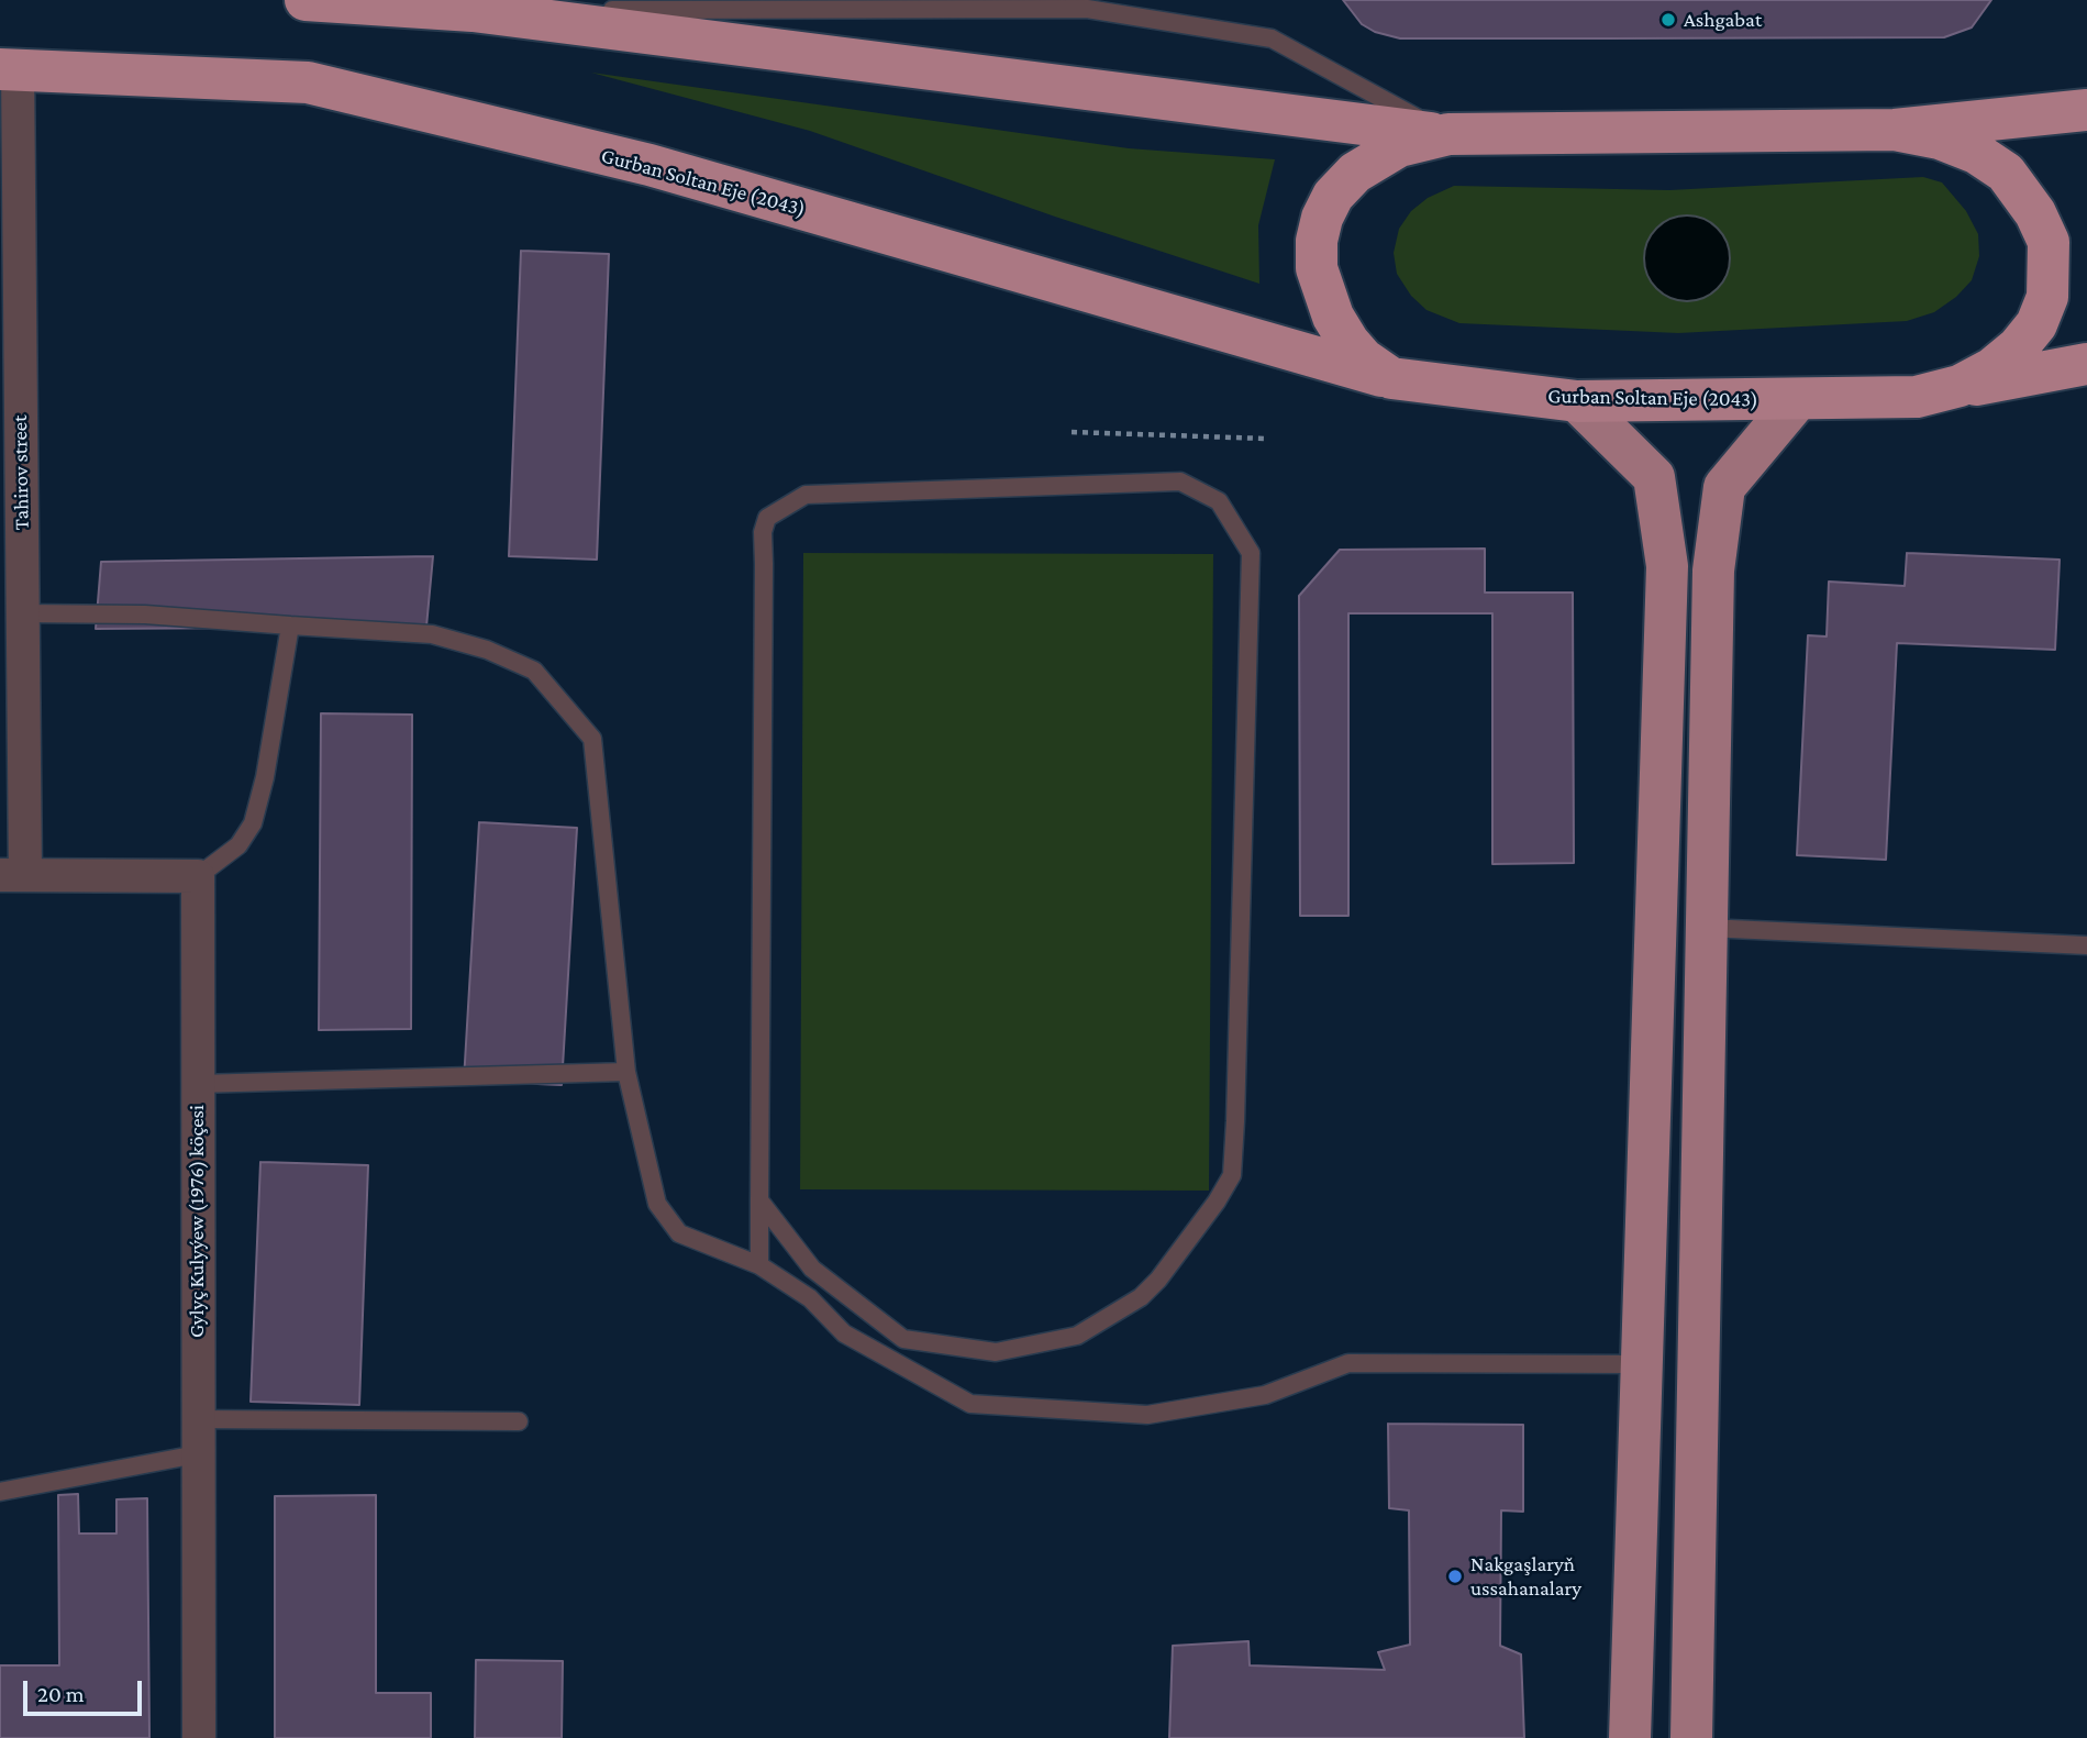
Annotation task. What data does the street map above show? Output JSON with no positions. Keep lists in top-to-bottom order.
{
  "streets": {
    "highway": ["Gurban Soltan Eje (2043)"],
    "street": ["Tahirov street", "Gylyç Kulyýew (1976) köçesi"]
  },
  "crossings": [
    ["Gurban Soltan Eje (2043)", "Tahirov street"]
  ],
  "places": ["Ashgabat", "Nakgaşlaryň ussahanalary"],
  "scale_bar": "20 m"
}
